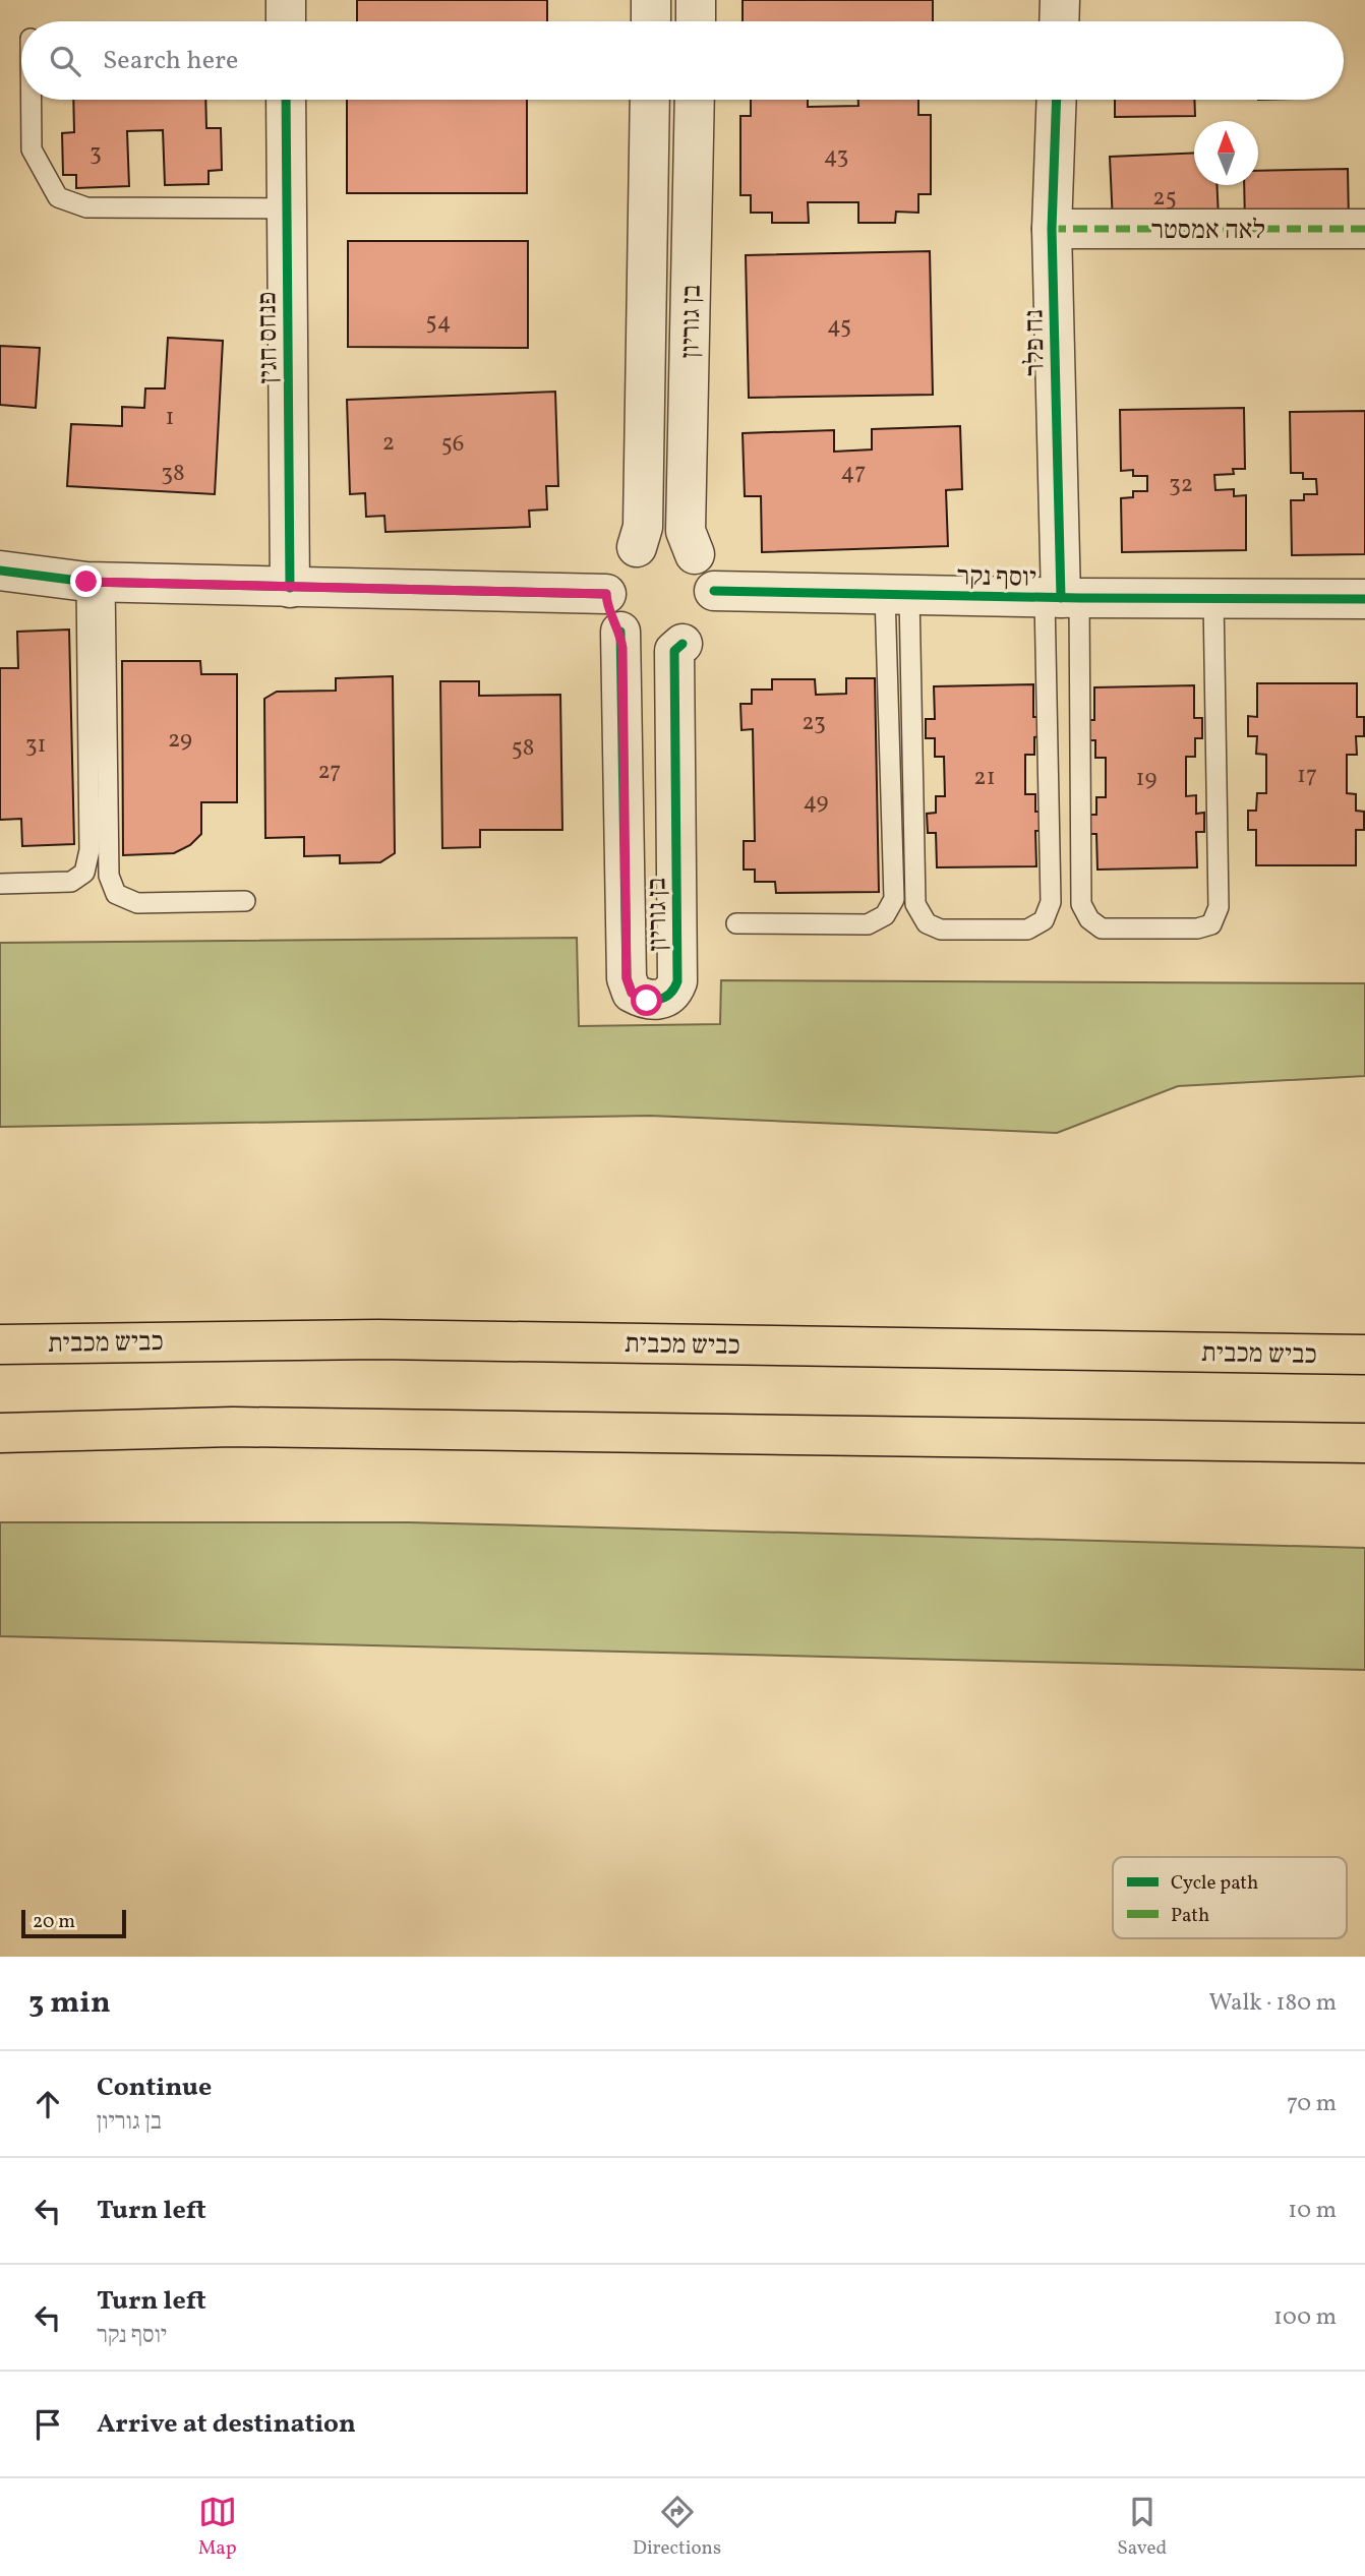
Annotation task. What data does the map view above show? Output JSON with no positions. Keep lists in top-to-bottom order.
{
  "streets": {
    "highway": ["כביש מכבית"],
    "street": [
      "לאה אמסטר",
      "בן גוריון",
      "פנחס חגין",
      "נח פלר",
      "יוסף נקר"
    ]
  },
  "crossings": [
    ["לאה אמסטר", "נח פלר"],
    ["בן גוריון", "יוסף נקר"],
    ["נח פלר", "יוסף נקר"]
  ],
  "house_numbers": [
    "3",
    "43",
    "25",
    "54",
    "45",
    "1",
    "2",
    "56",
    "47",
    "38",
    "32",
    "23",
    "29",
    "31",
    "58",
    "27",
    "17",
    "21",
    "19",
    "49"
  ],
  "legend": ["Cycle path", "Path"],
  "scale_bar": "20 m",
  "north": "top",
  "page": {
    "search": "Search here",
    "scale": "20 m",
    "heading": ["3 min", "Walk · 180 m"],
    "list": [
      ["Continue", "בן גוריון", "70 m"],
      ["Turn left", "10 m"],
      ["Turn left", "יוסף נקר", "100 m"],
      "Arrive at destination"
    ],
    "nav": ["Map", "Directions", "Saved"]
  }
}
